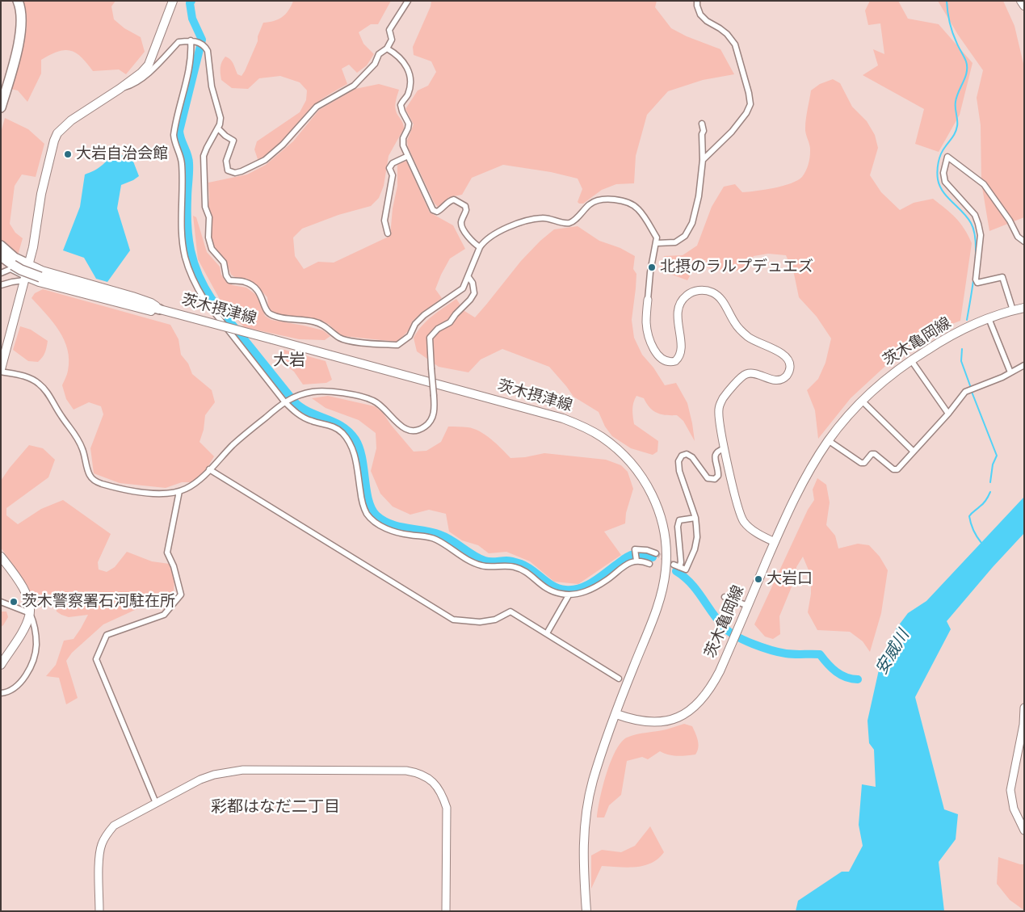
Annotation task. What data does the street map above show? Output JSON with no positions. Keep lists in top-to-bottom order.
{
  "streets": {
    "main road": ["茨木摂津線", "茨木亀岡線"]
  },
  "crossings": [
    ["茨木摂津線", "茨木亀岡線"]
  ],
  "districts": ["大岩", "彩都はなだ二丁目"],
  "water": ["安威川"],
  "places": [
    "大岩自治会館",
    "北摂のラルプデュエズ",
    "大岩口",
    "茨木警察署石河駐在所"
  ]
}
